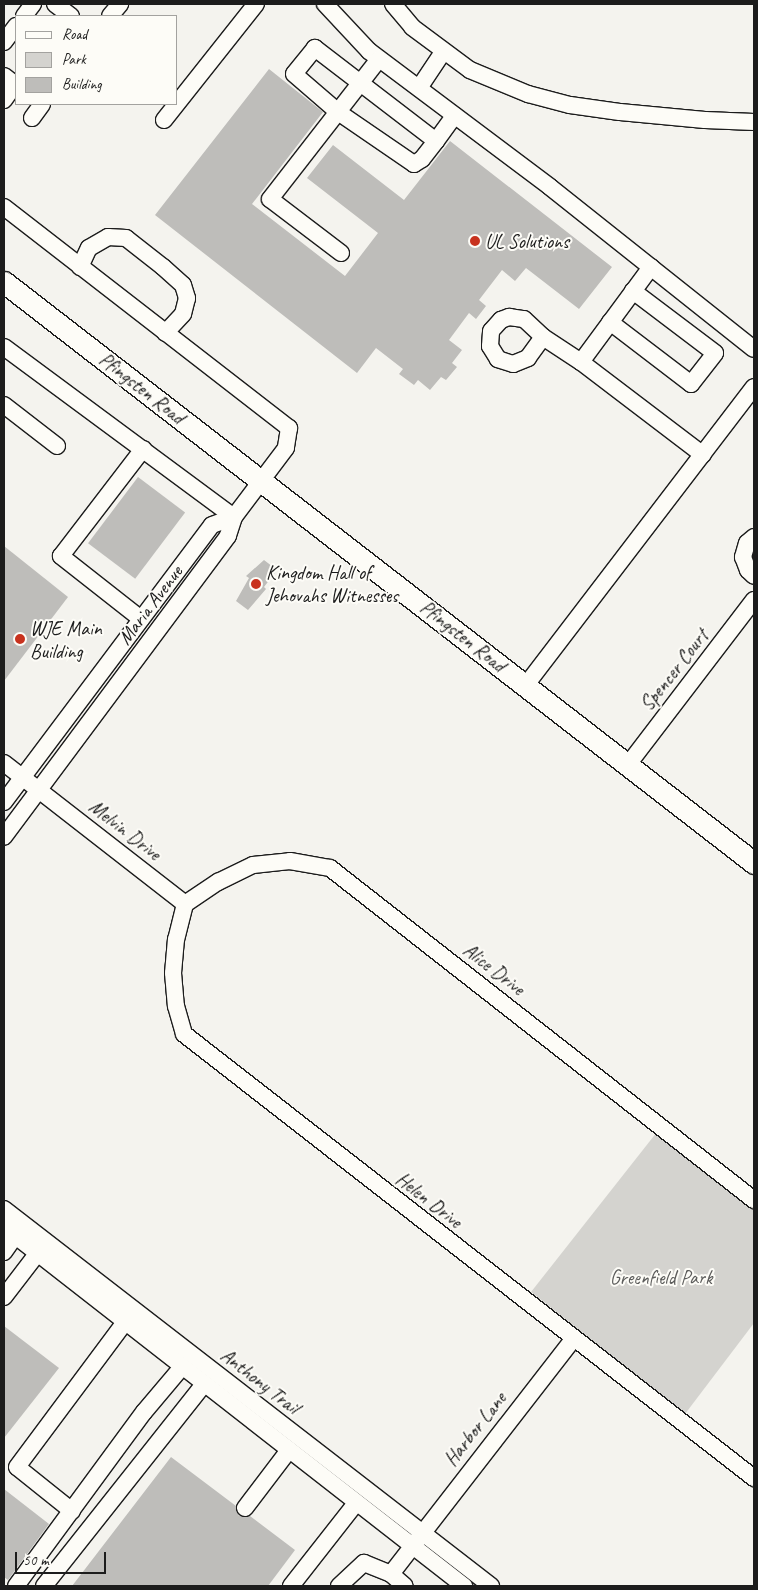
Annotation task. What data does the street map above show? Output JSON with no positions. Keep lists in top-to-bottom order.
{
  "streets": {
    "main road": ["Pfingsten Road"],
    "street": [
      "Maria Avenue",
      "Spencer Court",
      "Melvin Drive",
      "Alice Drive",
      "Helen Drive",
      "Anthony Trail",
      "Harbor Lane"
    ]
  },
  "crossings": [
    ["Pfingsten Road", "Maria Avenue"],
    ["Pfingsten Road", "Spencer Court"],
    ["Maria Avenue", "Melvin Drive"],
    ["Melvin Drive", "Alice Drive"],
    ["Melvin Drive", "Helen Drive"],
    ["Alice Drive", "Helen Drive"],
    ["Helen Drive", "Harbor Lane"],
    ["Anthony Trail", "Harbor Lane"]
  ],
  "parks": ["Greenfield Park"],
  "places": ["UL Solutions", "Kingdom Hall of Jehovahs Witnesses", "WJE Main Building"],
  "legend": ["Road", "Park", "Building"],
  "scale_bar": "50 m"
}
